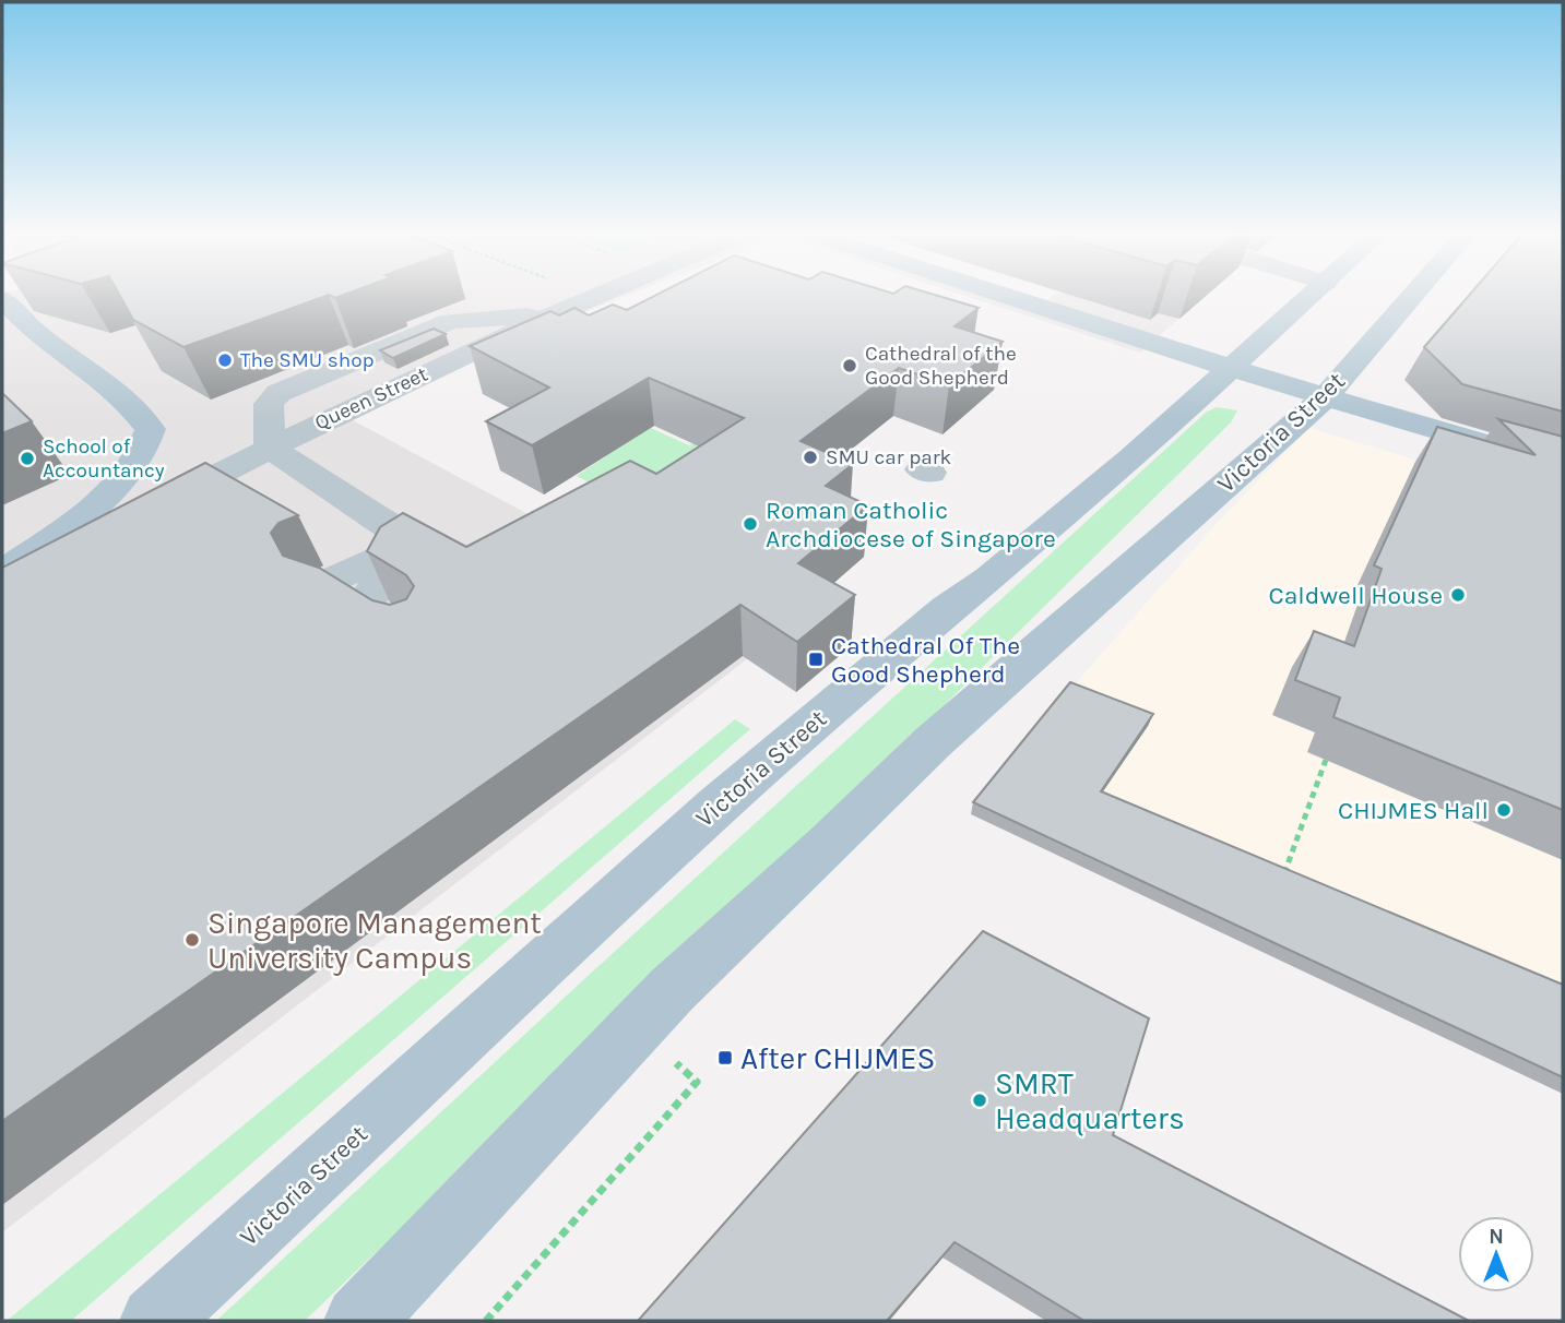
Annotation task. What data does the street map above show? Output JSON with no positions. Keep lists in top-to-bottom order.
{
  "streets": {
    "main road": ["Victoria Street"],
    "street": ["Queen Street"]
  },
  "places": {
    "other": [
      "The SMU shop",
      "Cathedral of the Good Shepherd",
      "SMU car park",
      "School of Accountancy",
      "Roman Catholic Archdiocese of Singapore",
      "Caldwell House",
      "CHIJMES Hall",
      "Singapore Management University Campus",
      "SMRT Headquarters"
    ],
    "transit": ["Cathedral Of The Good Shepherd", "After CHIJMES"]
  },
  "north": "top"
}
